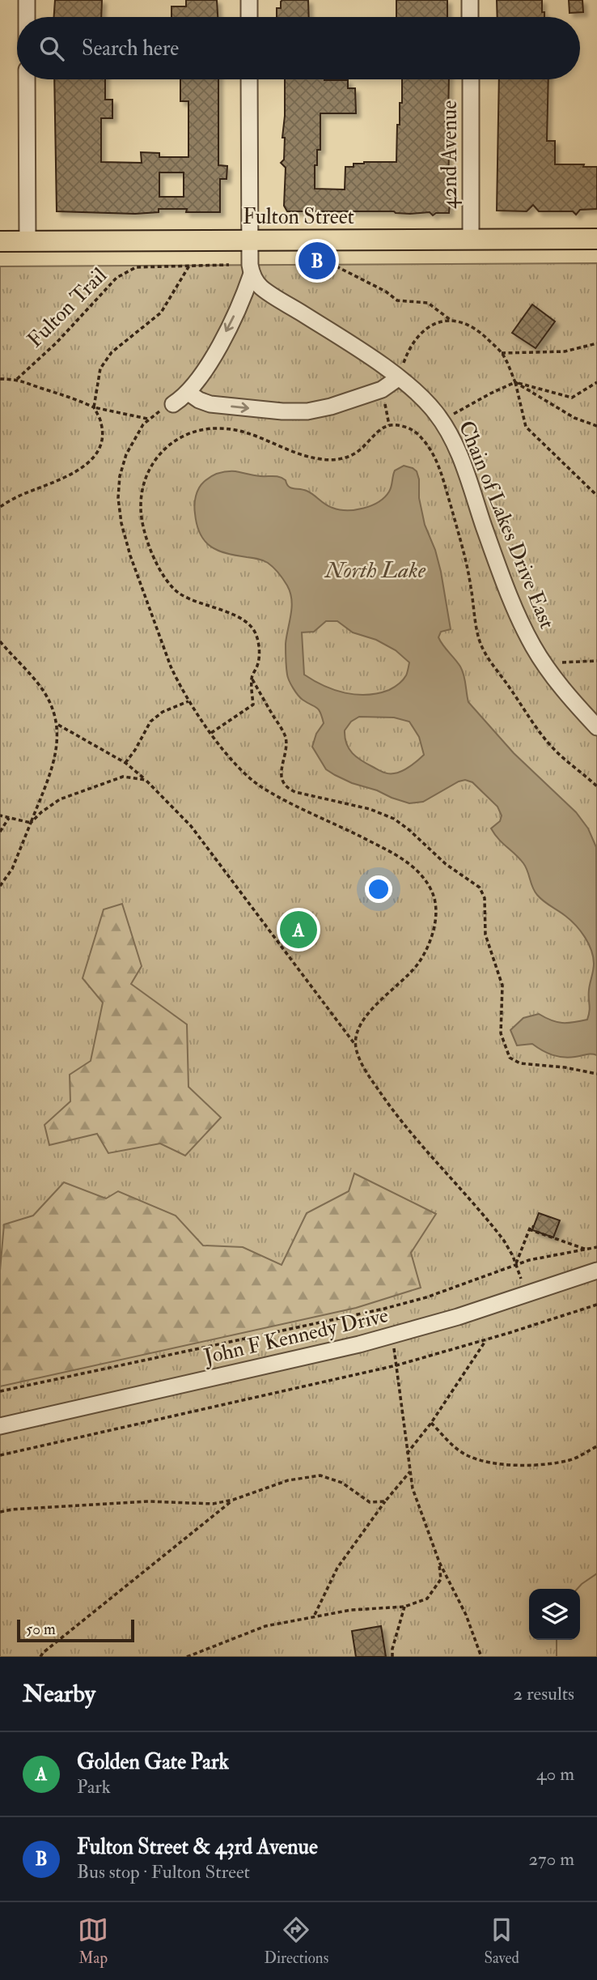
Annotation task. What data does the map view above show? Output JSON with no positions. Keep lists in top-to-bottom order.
{
  "streets": {
    "main road": ["Fulton Street"],
    "street": ["42nd Avenue", "Chain of Lakes Drive East", "John F Kennedy Drive"],
    "path": ["Fulton Trail"]
  },
  "crossings": [
    ["42nd Avenue", "Fulton Street"]
  ],
  "water": ["North Lake"],
  "scale_bar": "50 m",
  "page": {
    "search": "Search here",
    "pins": ["B", "A"],
    "scale": "50 m",
    "heading": ["Nearby", "2 results"],
    "list": [
      {
        "mark": "A",
        "name": "Golden Gate Park",
        "note": "Park",
        "value": "40 m"
      },
      {
        "mark": "B",
        "name": "Fulton Street & 43rd Avenue",
        "note": "Bus stop · Fulton Street",
        "value": "270 m"
      }
    ],
    "nav": ["Map", "Directions", "Saved"]
  }
}
